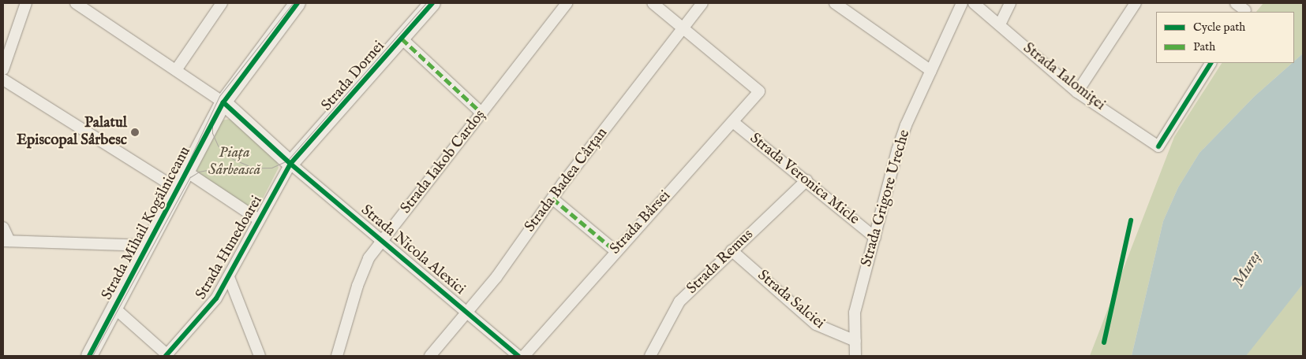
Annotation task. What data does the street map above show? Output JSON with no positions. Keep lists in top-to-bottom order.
{
  "streets": {
    "main road": ["Strada Dornei", "Strada Mihail Kogălniceanu"],
    "street": [
      "Strada Ialomiței",
      "Strada Iakob Cardoș",
      "Strada Veronica Micle",
      "Strada Badea Cârțan",
      "Strada Grigore Ureche",
      "Strada Bârsei",
      "Strada Hunedoarei",
      "Strada Nicola Alexici",
      "Strada Remus",
      "Strada Salciei"
    ]
  },
  "crossings": [
    ["Strada Dornei", "Strada Hunedoarei"],
    ["Strada Dornei", "Strada Nicola Alexici"],
    ["Strada Iakob Cardoș", "Strada Nicola Alexici"],
    ["Strada Veronica Micle", "Strada Grigore Ureche"],
    ["Strada Veronica Micle", "Strada Bârsei"],
    ["Strada Veronica Micle", "Strada Remus"],
    ["Strada Badea Cârțan", "Strada Bârsei"],
    ["Strada Badea Cârțan", "Strada Nicola Alexici"],
    ["Strada Grigore Ureche", "Strada Salciei"],
    ["Strada Hunedoarei", "Strada Nicola Alexici"],
    ["Strada Remus", "Strada Salciei"]
  ],
  "water": ["Mureș"],
  "parks": ["Piața Sârbească"],
  "places": ["Palatul Episcopal Sârbesc"],
  "legend": ["Cycle path", "Path"]
}
